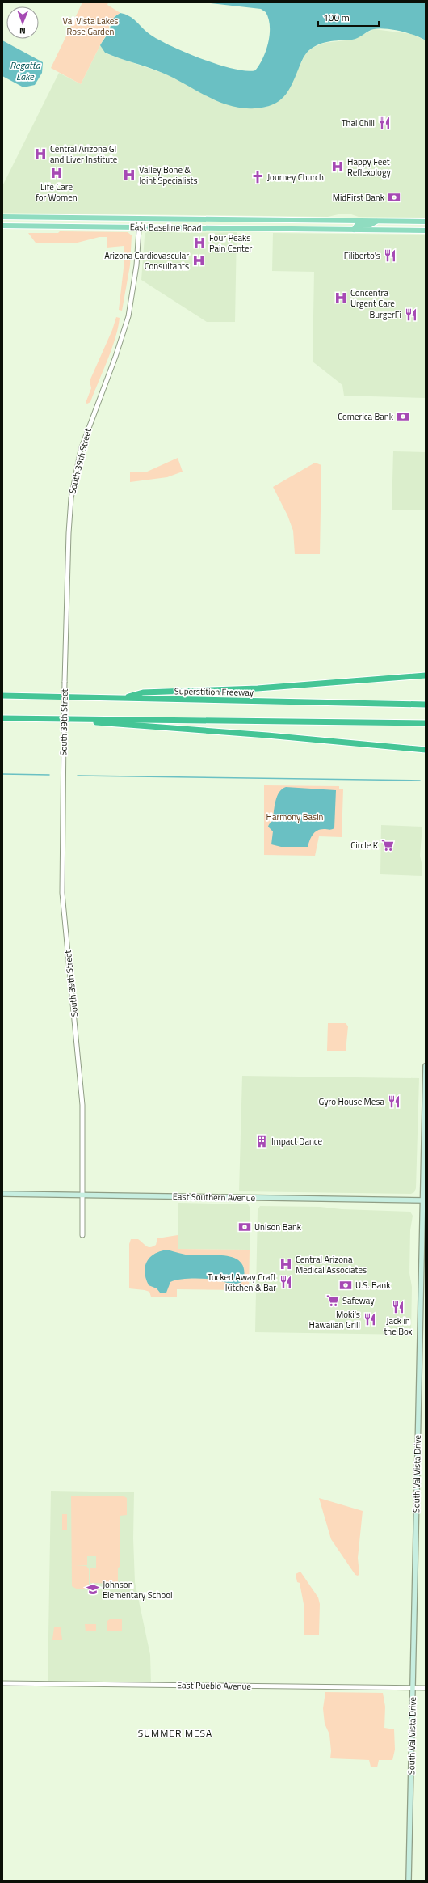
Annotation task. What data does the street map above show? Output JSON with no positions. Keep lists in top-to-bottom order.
{
  "streets": {
    "highway": ["Superstition Freeway"],
    "main road": ["East Baseline Road", "East Southern Avenue", "South Val Vista Drive"],
    "street": ["South 39th Street", "East Pueblo Avenue"]
  },
  "crossings": [
    ["East Baseline Road", "South 39th Street"],
    ["South 39th Street", "East Southern Avenue"],
    ["East Southern Avenue", "South Val Vista Drive"],
    ["South Val Vista Drive", "East Pueblo Avenue"]
  ],
  "districts": ["SUMMER MESA"],
  "water": ["Regatta Lake"],
  "parks": ["Val Vista Lakes Rose Garden", "Harmony Basin"],
  "places": {
    "restaurant": [
      "Thai Chili",
      "Filiberto's",
      "BurgerFi",
      "Gyro House Mesa",
      "Tucked Away Craft Kitchen & Bar",
      "Jack in the Box",
      "Moki's Hawaiian Grill"
    ],
    "hospital": [
      "Central Arizona GI and Liver Institute",
      "Happy Feet Reflexology",
      "Life Care for Women",
      "Valley Bone & Joint Specialists",
      "Four Peaks Pain Center",
      "Arizona Cardiovascular Consultants",
      "Concentra Urgent Care",
      "Central Arizona Medical Associates"
    ],
    "church": ["Journey Church"],
    "bank": [
      "MidFirst Bank",
      "Comerica Bank",
      "Unison Bank",
      "U.S. Bank"
    ],
    "supermarket": ["Circle K", "Safeway"],
    "building": ["Impact Dance"],
    "school or university": ["Johnson Elementary School"]
  },
  "scale_bar": "100 m",
  "north": "bottom"
}
